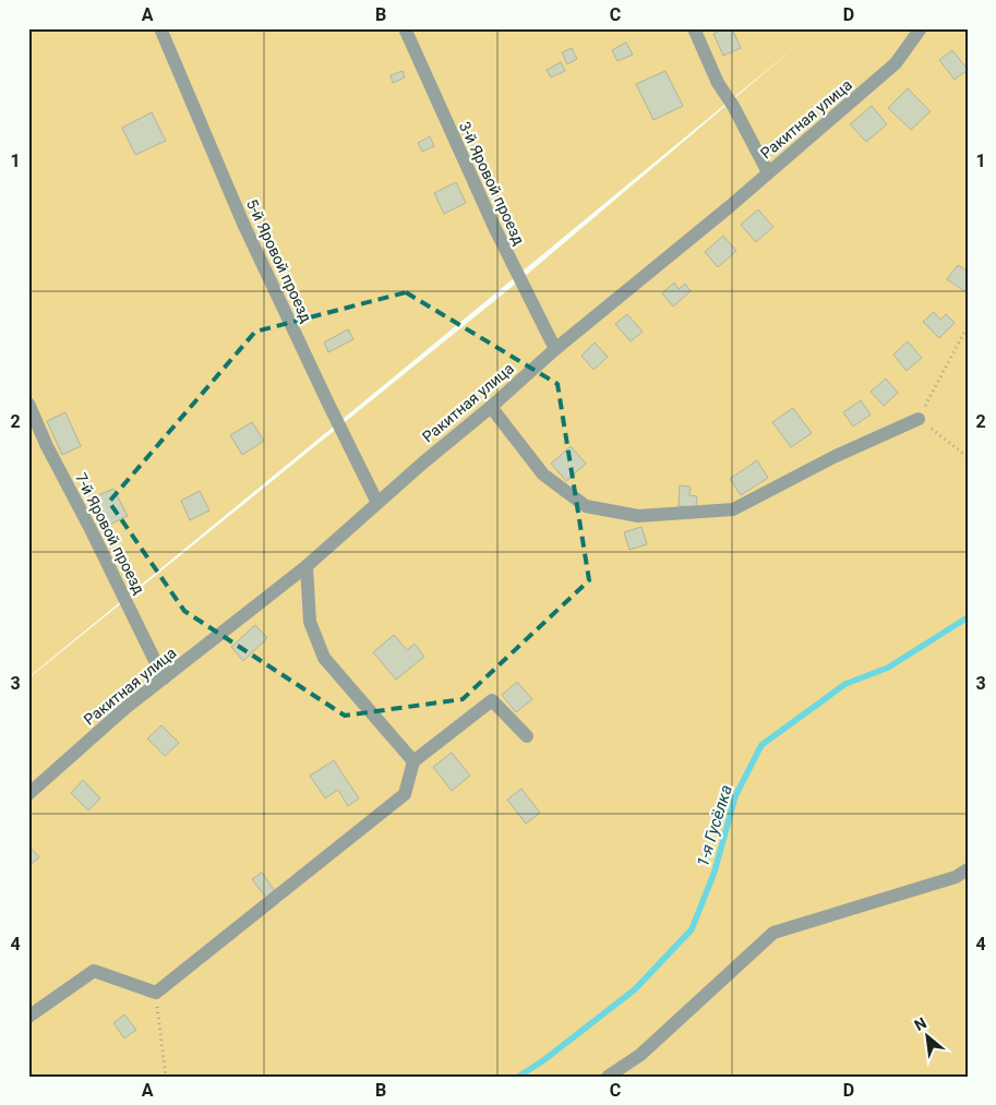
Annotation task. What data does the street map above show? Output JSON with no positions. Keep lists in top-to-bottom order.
{
  "streets": {
    "street": [
      "Ракитная улица",
      "3-й Яровой проезд",
      "5-й Яровой проезд",
      "7-й Яровой проезд"
    ]
  },
  "crossings": [
    ["Ракитная улица", "3-й Яровой проезд"],
    ["Ракитная улица", "5-й Яровой проезд"],
    ["Ракитная улица", "7-й Яровой проезд"]
  ],
  "water": ["1-я Гусёлка"],
  "north": "top left",
  "grid": {
    "columns": [
      "A",
      "B",
      "C",
      "D"
    ],
    "rows": [
      "1",
      "2",
      "3",
      "4"
    ]
  }
}
